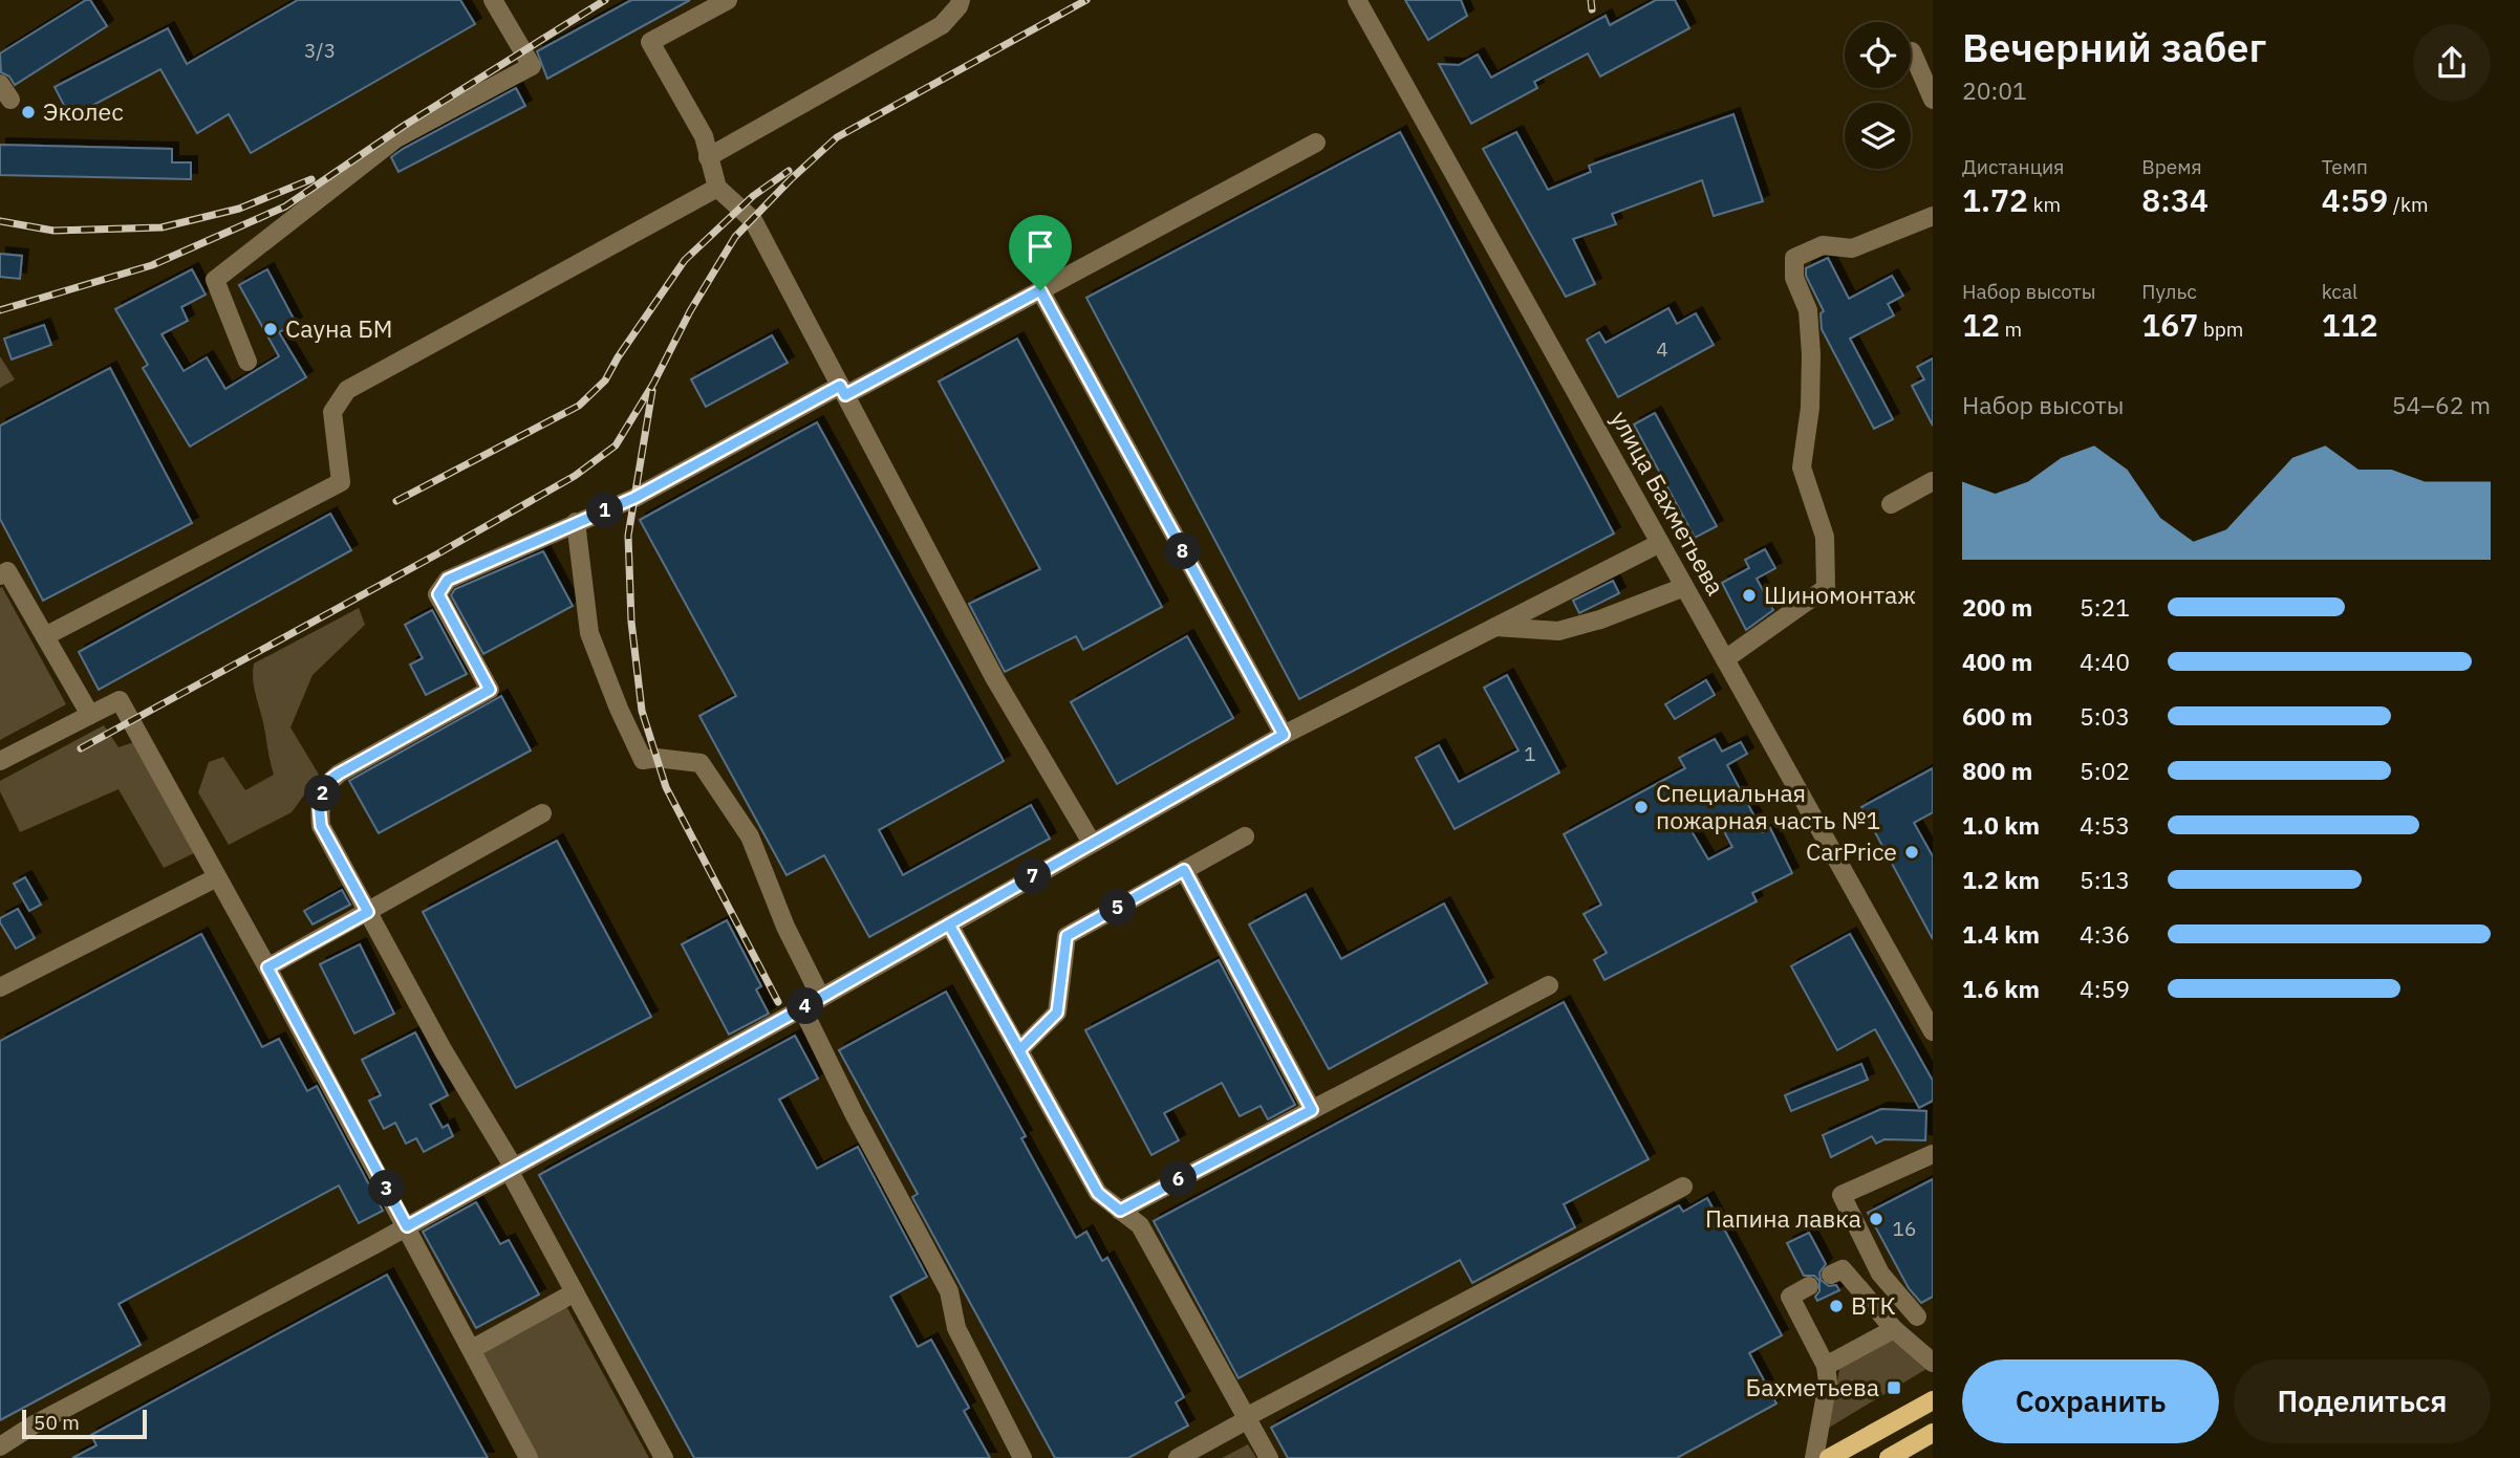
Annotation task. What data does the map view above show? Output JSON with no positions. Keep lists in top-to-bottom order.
{
  "streets": {
    "street": ["улица Бахметьева"]
  },
  "places": {
    "other": [
      "Эколес",
      "Сауна БМ",
      "Шиномонтаж",
      "Специальная пожарная часть №1",
      "CarPrice",
      "Папина лавка",
      "ВТК"
    ],
    "transit": ["Бахметьева"]
  },
  "house_numbers": [
    "3/3",
    "4",
    "1",
    "16"
  ],
  "scale_bar": "50 m",
  "page": {
    "heading": ["Вечерний забег", "20:01"],
    "stats": [
      ["Дистанция", "1.72 km"],
      ["Время", "8:34"],
      ["Темп", "4:59 /km"],
      ["Набор высоты", "12 m"],
      ["Пульс", "167 bpm"],
      ["kcal", "112"]
    ],
    "chart": ["Набор высоты", "54–62 m"],
    "pins": [
      "1",
      "8",
      "2",
      "7",
      "5",
      "4",
      "6",
      "3"
    ],
    "list": [
      {
        "name": "200 m",
        "note": "5:21"
      },
      {
        "name": "400 m",
        "note": "4:40"
      },
      {
        "name": "600 m",
        "note": "5:03"
      },
      {
        "name": "800 m",
        "note": "5:02"
      },
      {
        "name": "1.0 km",
        "note": "4:53"
      },
      {
        "name": "1.2 km",
        "note": "5:13"
      },
      {
        "name": "1.4 km",
        "note": "4:36"
      },
      {
        "name": "1.6 km",
        "note": "4:59"
      }
    ],
    "buttons": ["Сохранить", "Поделиться"],
    "scale": "50 m"
  }
}
